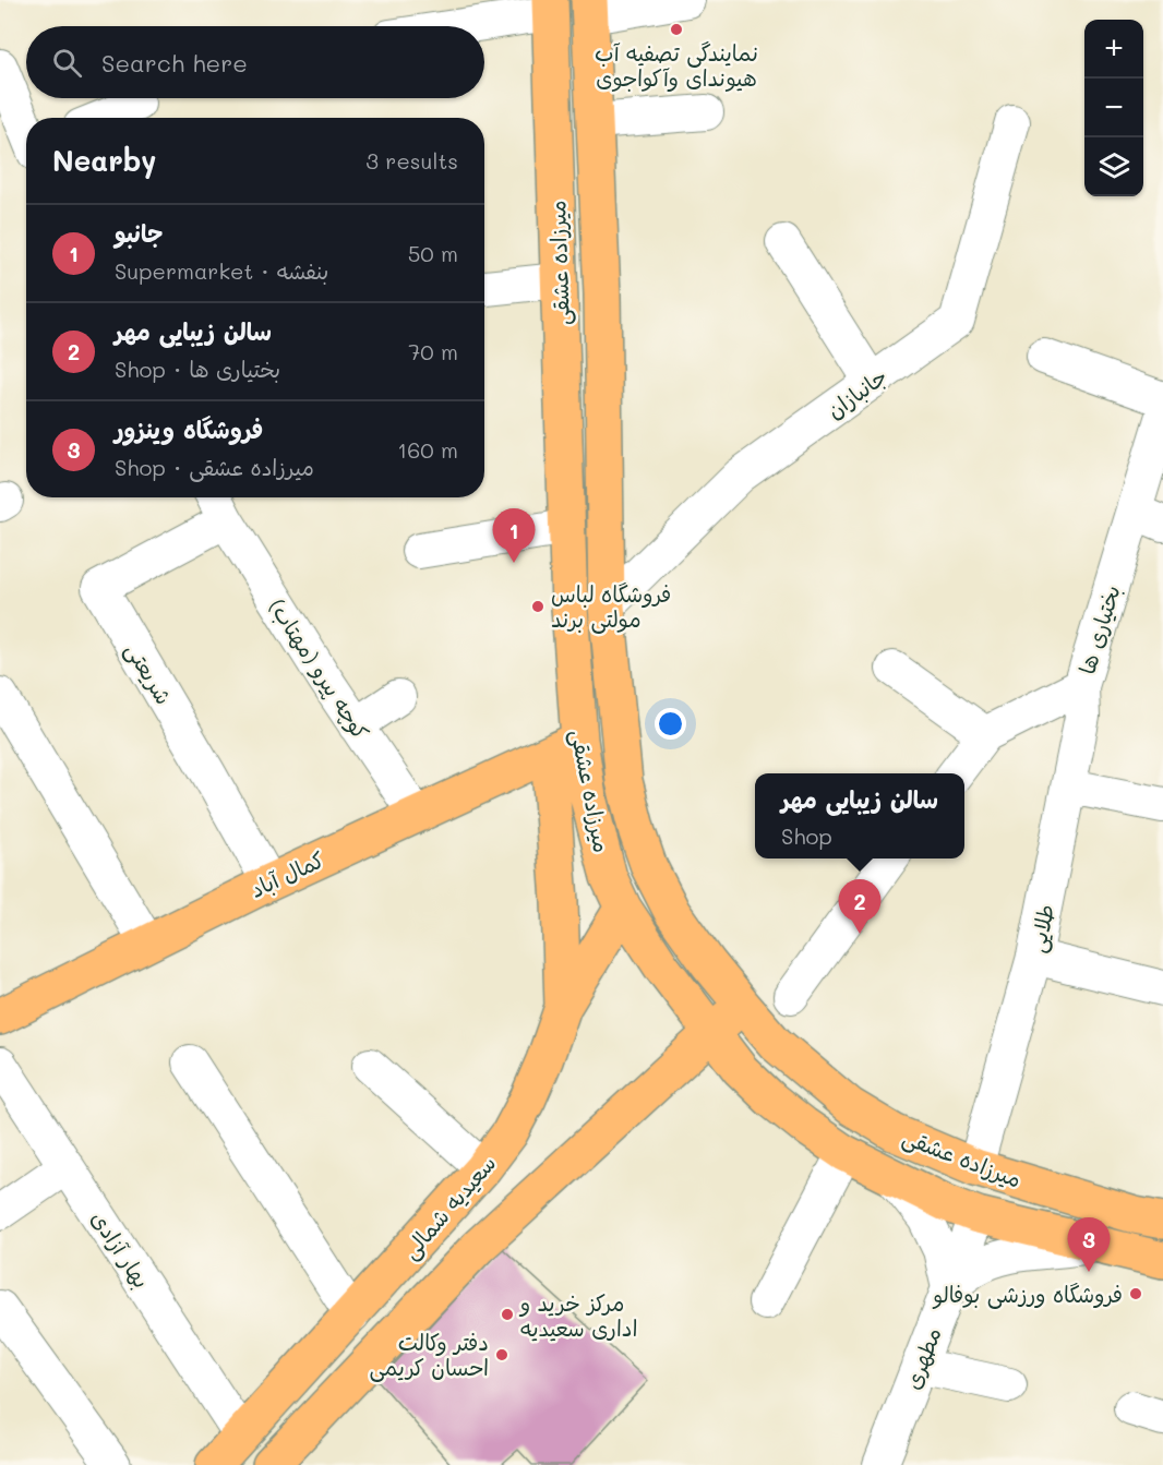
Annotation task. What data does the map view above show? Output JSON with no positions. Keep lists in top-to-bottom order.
{
  "streets": {
    "main road": ["میرزاده عشقی", "کمال آباد", "سعیدیه شمالی"],
    "street": [
      "جانبازان",
      "بختیاری ها",
      "کوچه پیرو (مهتاب)",
      "شریعتی",
      "طلایی",
      "بهار آزادی",
      "مطهری"
    ]
  },
  "crossings": [
    ["میرزاده عشقی", "جانبازان"],
    ["میرزاده عشقی", "کمال آباد"],
    ["میرزاده عشقی", "طلایی"],
    ["میرزاده عشقی", "سعیدیه شمالی"],
    ["میرزاده عشقی", "مطهری"],
    ["بختیاری ها", "طلایی"],
    ["کوچه پیرو (مهتاب)", "شریعتی"],
    ["کوچه پیرو (مهتاب)", "کمال آباد"],
    ["شریعتی", "کمال آباد"],
    ["سعیدیه شمالی", "بهار آزادی"]
  ],
  "places": [
    "نمایندگی تصفیه آب هیوندای وآکواجوی",
    "فروشگاه لباس مولتی برند",
    "فروشگاه ورزشی بوفالو",
    "مرکز خرید و اداری سعیدیه",
    "دفتر وکالت احسان کریمی"
  ],
  "page": {
    "map_buttons": ["+", "−"],
    "search": "Search here",
    "heading": ["Nearby", "3 results"],
    "list": [
      {
        "mark": "1",
        "name": "جانبو",
        "note": "Supermarket · بنفشه",
        "value": "50 m"
      },
      {
        "mark": "2",
        "name": "سالن زیبایی مهر",
        "note": "Shop · بختیاری ها",
        "value": "70 m"
      },
      {
        "mark": "3",
        "name": "فروشگاه وینزور",
        "note": "Shop · میرزاده عشقی",
        "value": "160 m"
      }
    ],
    "pins": ["1", "2", "3"],
    "popup": ["سالن زیبایی مهر", "Shop"]
  }
}
